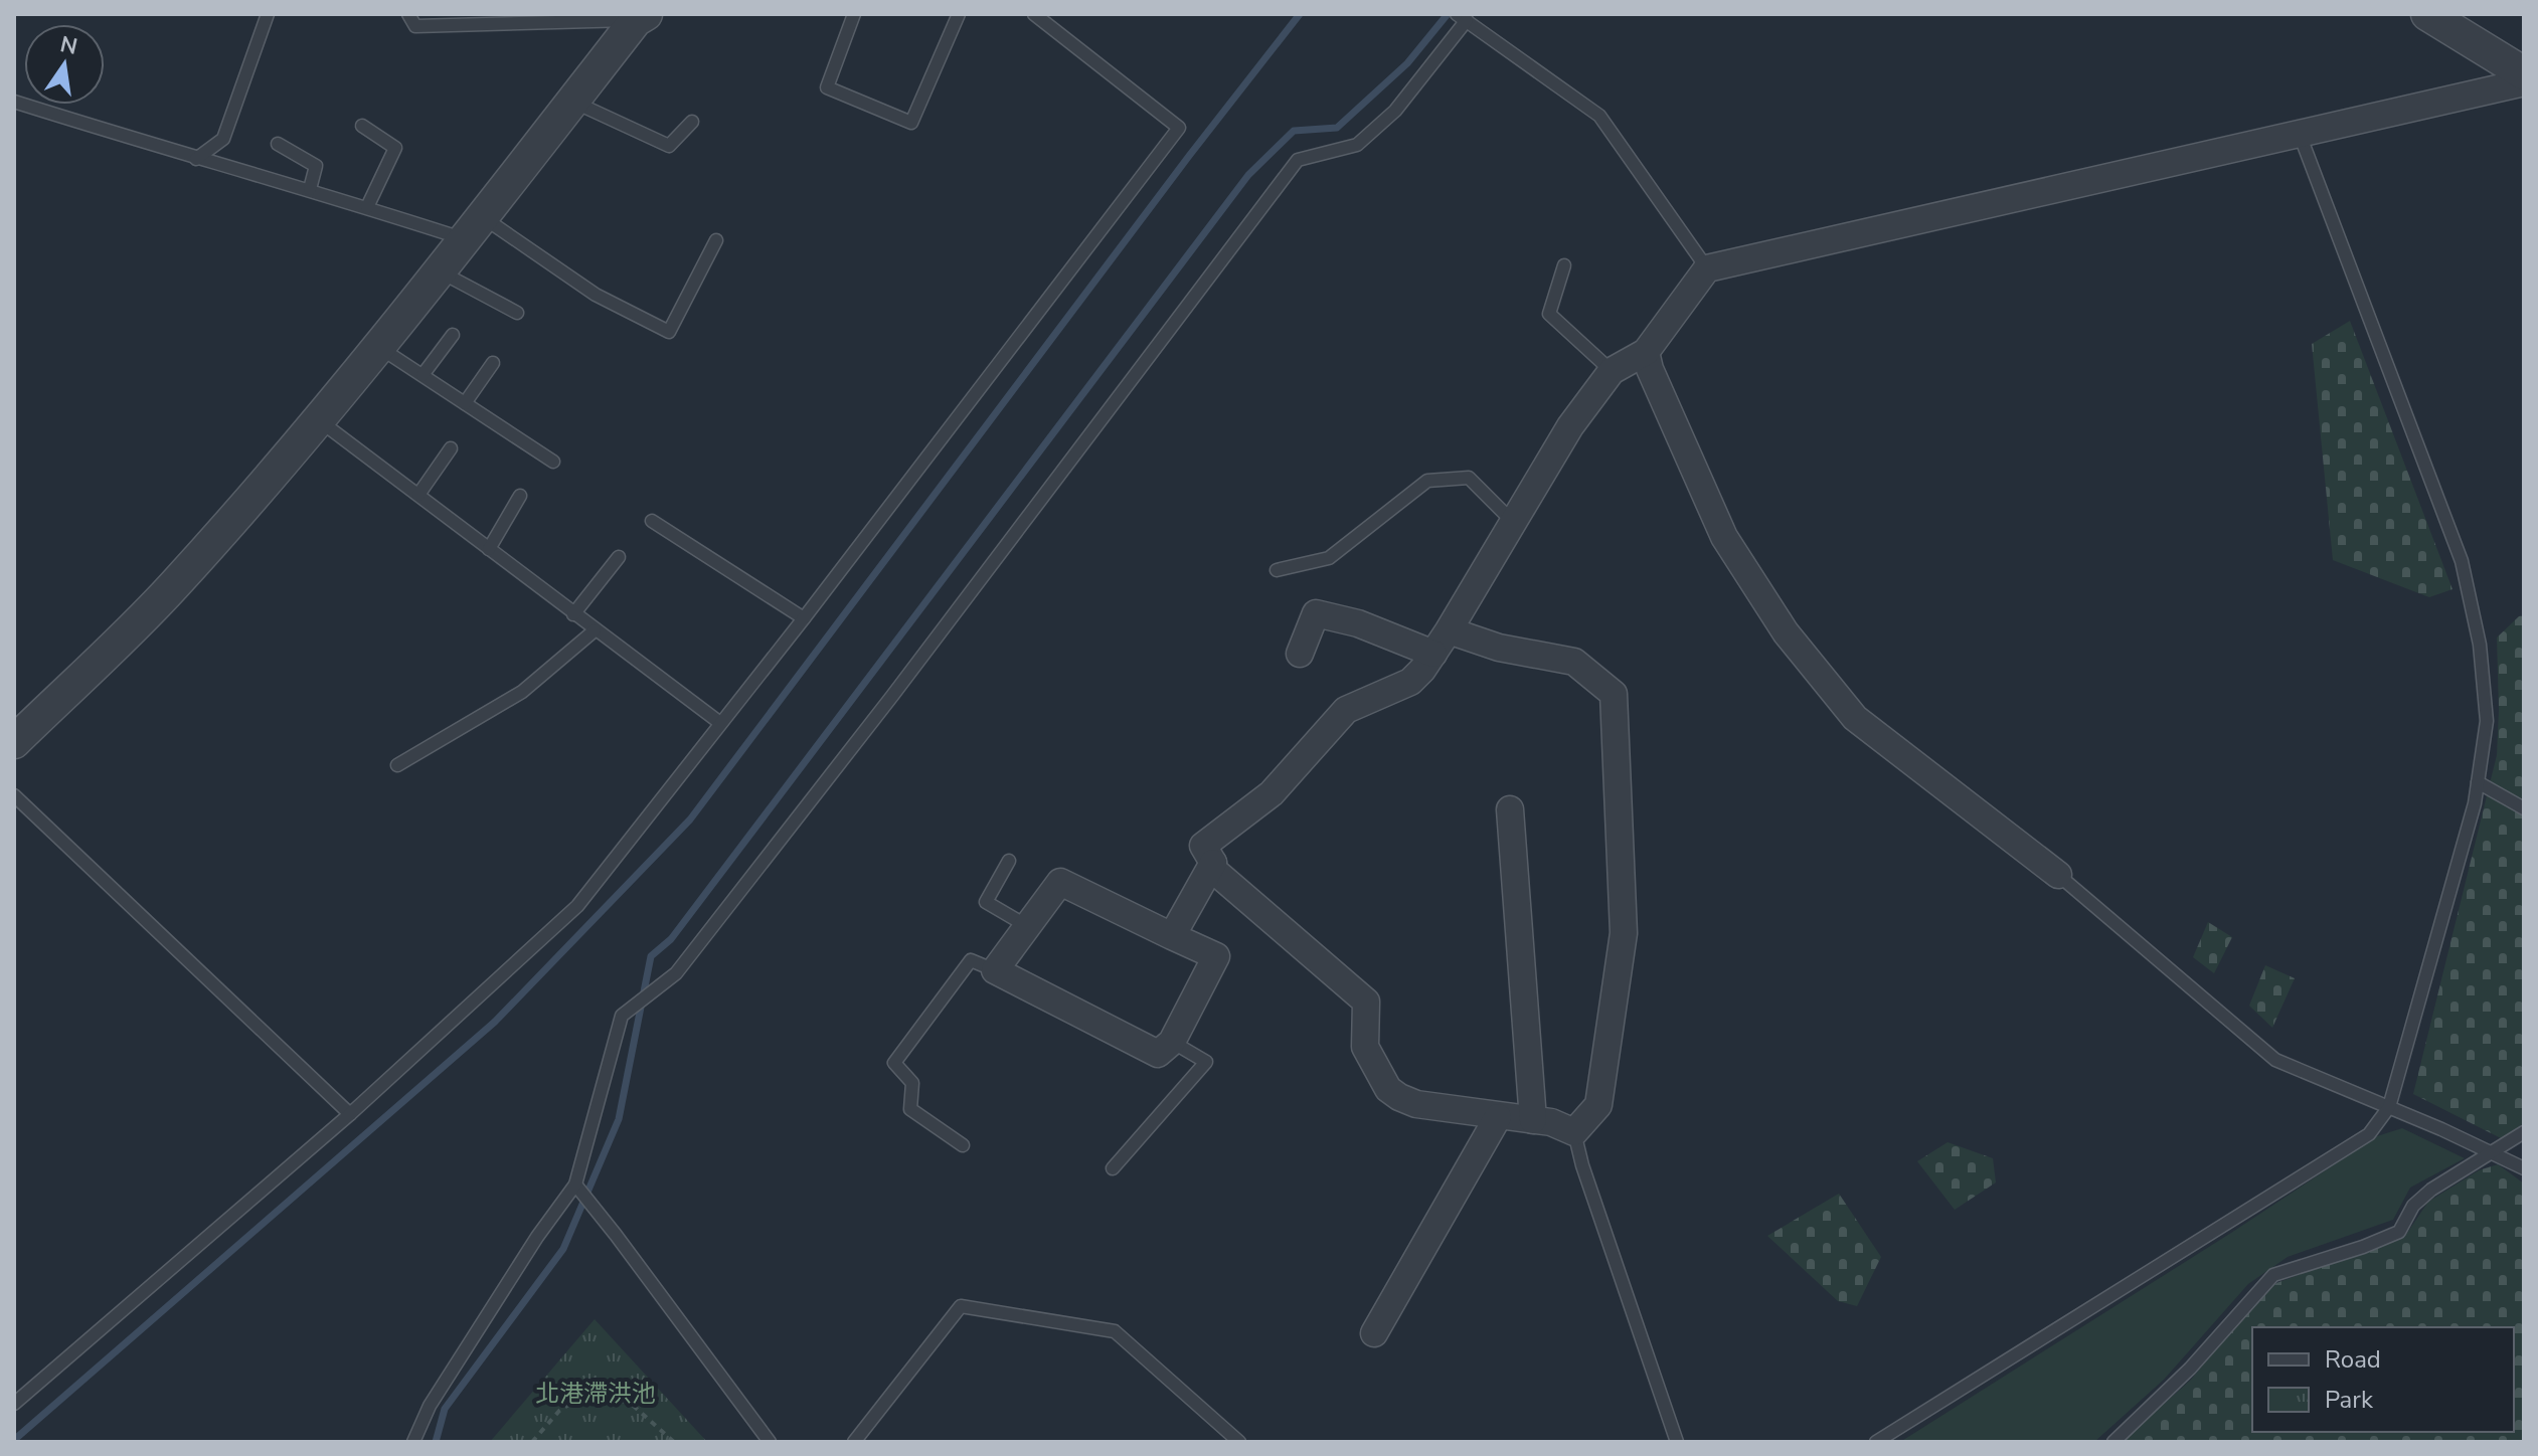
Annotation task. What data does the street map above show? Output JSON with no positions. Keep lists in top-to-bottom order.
{
  "parks": ["北港滯洪池"],
  "legend": ["Road", "Park"],
  "north": "top"
}
